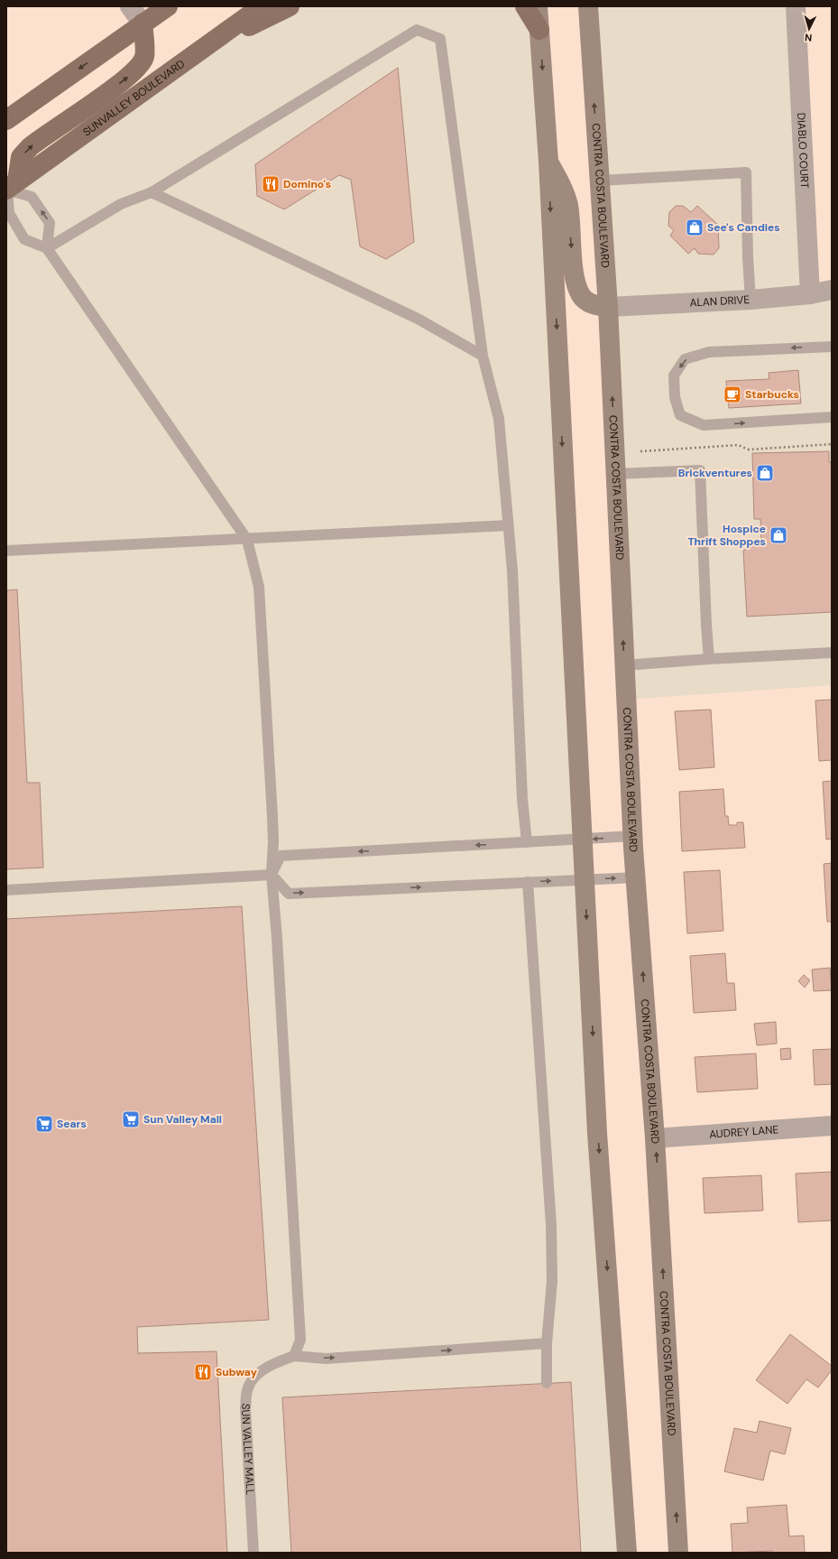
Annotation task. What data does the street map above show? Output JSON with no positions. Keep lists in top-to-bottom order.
{
  "streets": {
    "main road": ["SUNVALLEY BOULEVARD", "CONTRA COSTA BOULEVARD"],
    "street": ["DIABLO COURT", "ALAN DRIVE", "AUDREY LANE"],
    "lane": ["SUN VALLEY MALL"]
  },
  "crossings": [
    ["DIABLO COURT", "ALAN DRIVE"],
    ["CONTRA COSTA BOULEVARD", "ALAN DRIVE"],
    ["CONTRA COSTA BOULEVARD", "AUDREY LANE"]
  ],
  "places": {
    "restaurant": ["Domino's", "Subway"],
    "shop": ["See's Candies", "Brickventures", "Hospice Thrift Shoppes"],
    "cafe": ["Starbucks"],
    "supermarket": ["Sun Valley Mall", "Sears"]
  },
  "north": "bottom"
}
